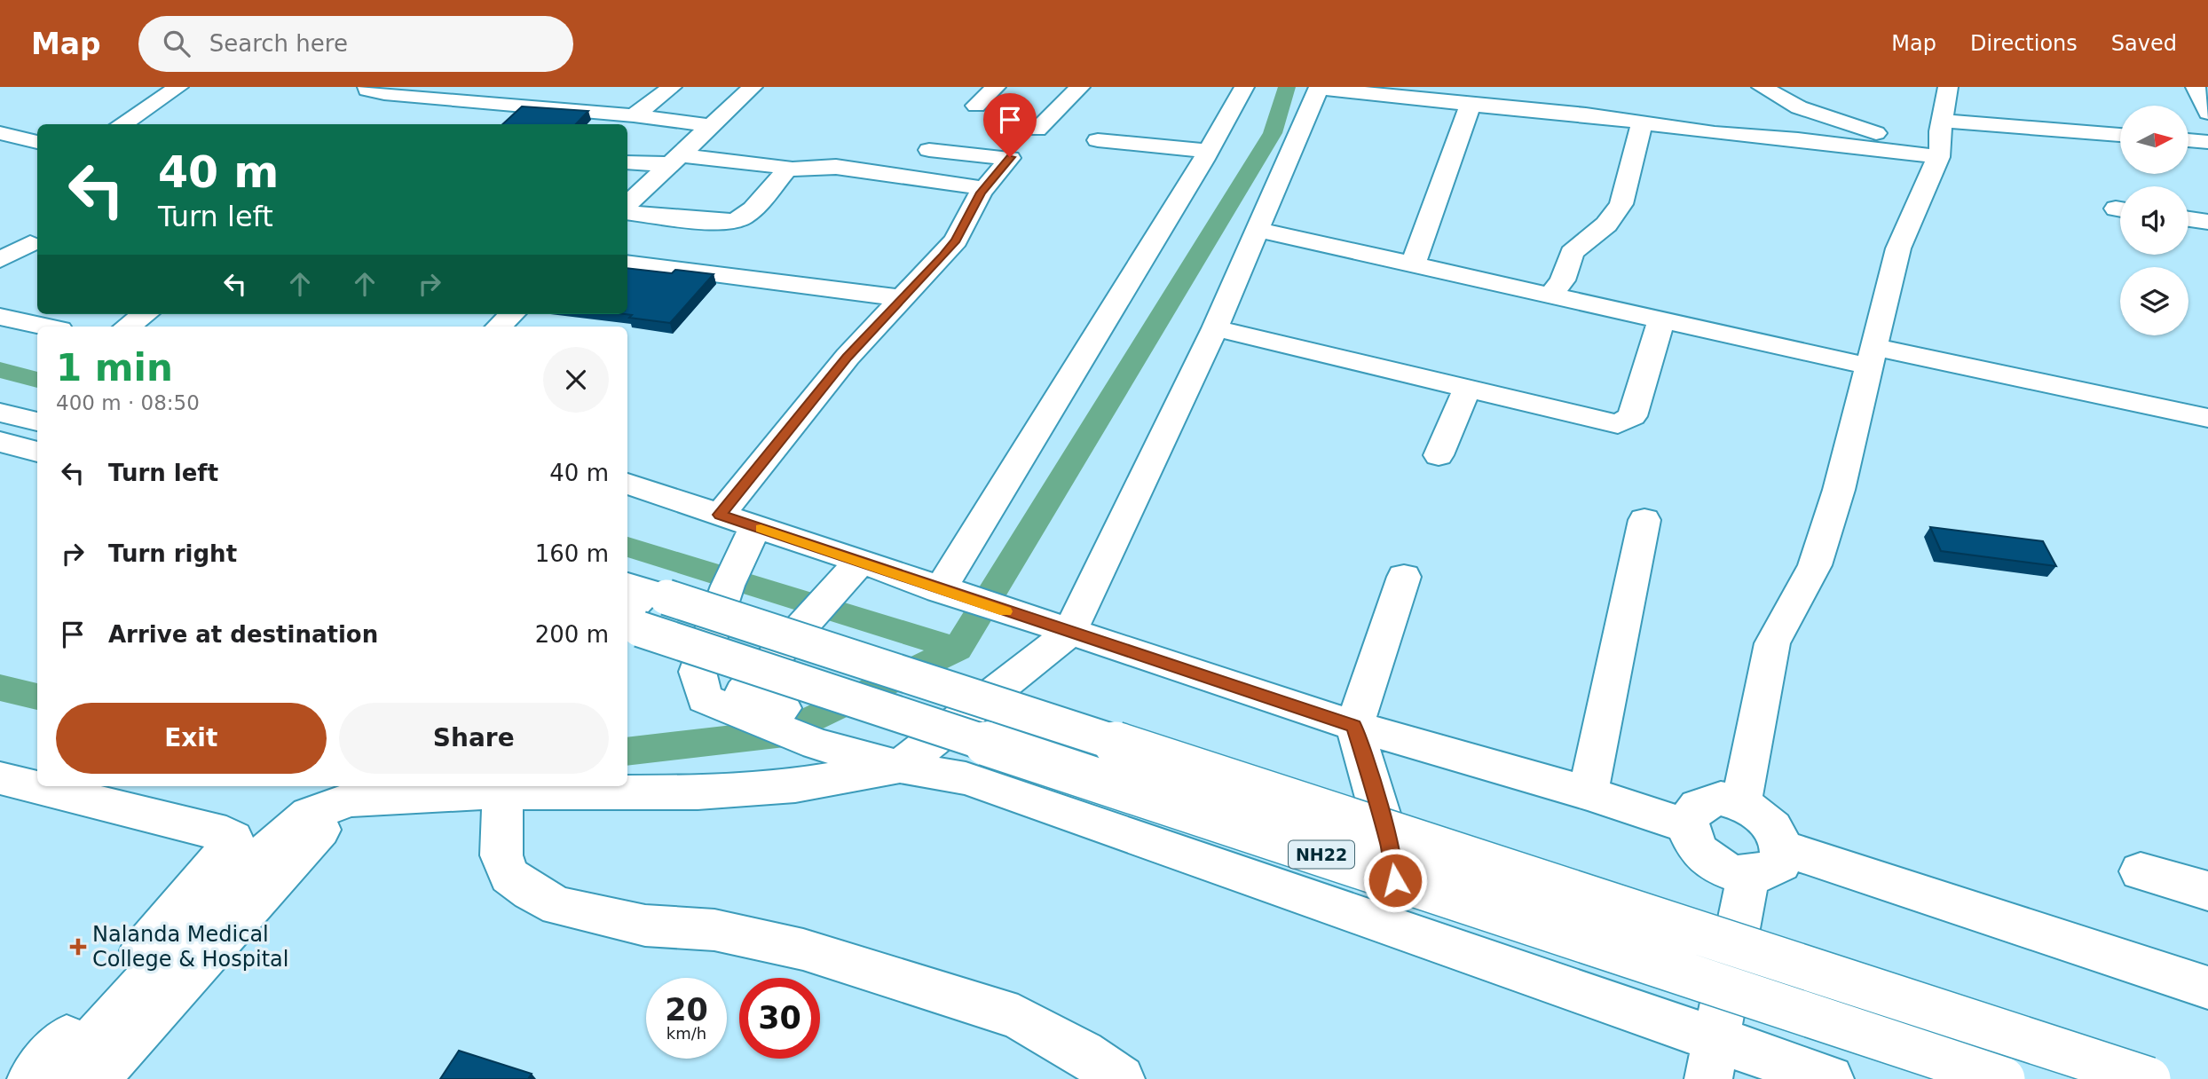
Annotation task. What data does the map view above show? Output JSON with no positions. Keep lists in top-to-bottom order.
{
  "streets": {
    "main road": ["NH22"]
  },
  "places": {
    "health": ["Nalanda Medical College & Hospital"]
  },
  "north": "right",
  "page": {
    "header": "Map",
    "search": "Search here",
    "nav": ["Map", "Directions", "Saved"],
    "turn": ["40 m", "Turn left"],
    "heading": ["1 min", "400 m · 08:50"],
    "list": [
      {
        "name": "Turn left",
        "value": "40 m"
      },
      {
        "name": "Turn right",
        "value": "160 m"
      },
      {
        "name": "Arrive at destination",
        "value": "200 m"
      }
    ],
    "buttons": ["Exit", "Share"],
    "speed": "20 km/h",
    "limit": "30"
  }
}
